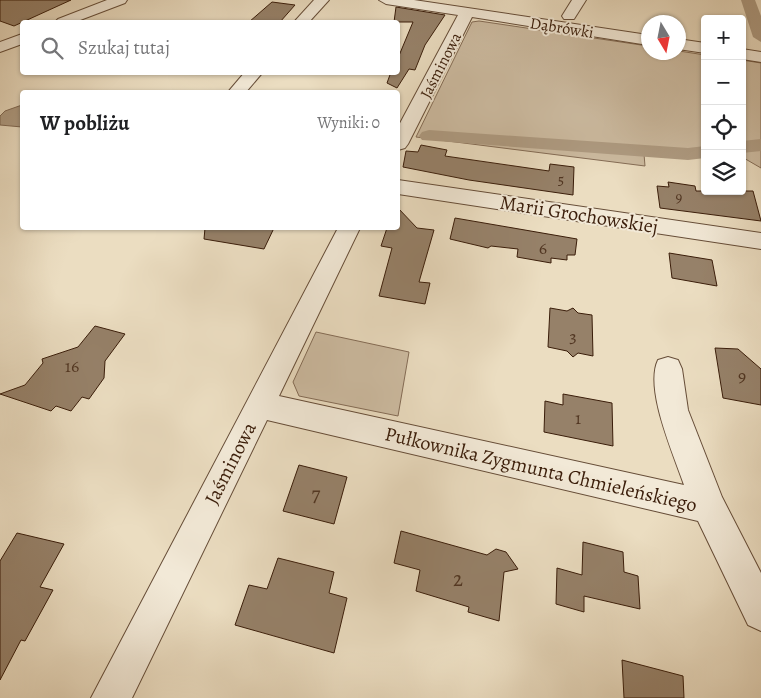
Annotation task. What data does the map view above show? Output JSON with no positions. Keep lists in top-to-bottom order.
{
  "streets": {
    "street": [
      "Dąbrówki",
      "Jaśminowa",
      "Marii Grochowskiej",
      "Pułkownika Zygmunta Chmieleńskiego"
    ]
  },
  "crossings": [
    ["Dąbrówki", "Jaśminowa"],
    ["Jaśminowa", "Pułkownika Zygmunta Chmieleńskiego"]
  ],
  "house_numbers": [
    "5",
    "9",
    "6",
    "3",
    "16",
    "9",
    "1",
    "7",
    "2"
  ],
  "north": "bottom",
  "page": {
    "map_buttons": ["+", "−"],
    "search": "Szukaj tutaj",
    "heading": ["W pobliżu", "Wyniki: 0"]
  }
}
